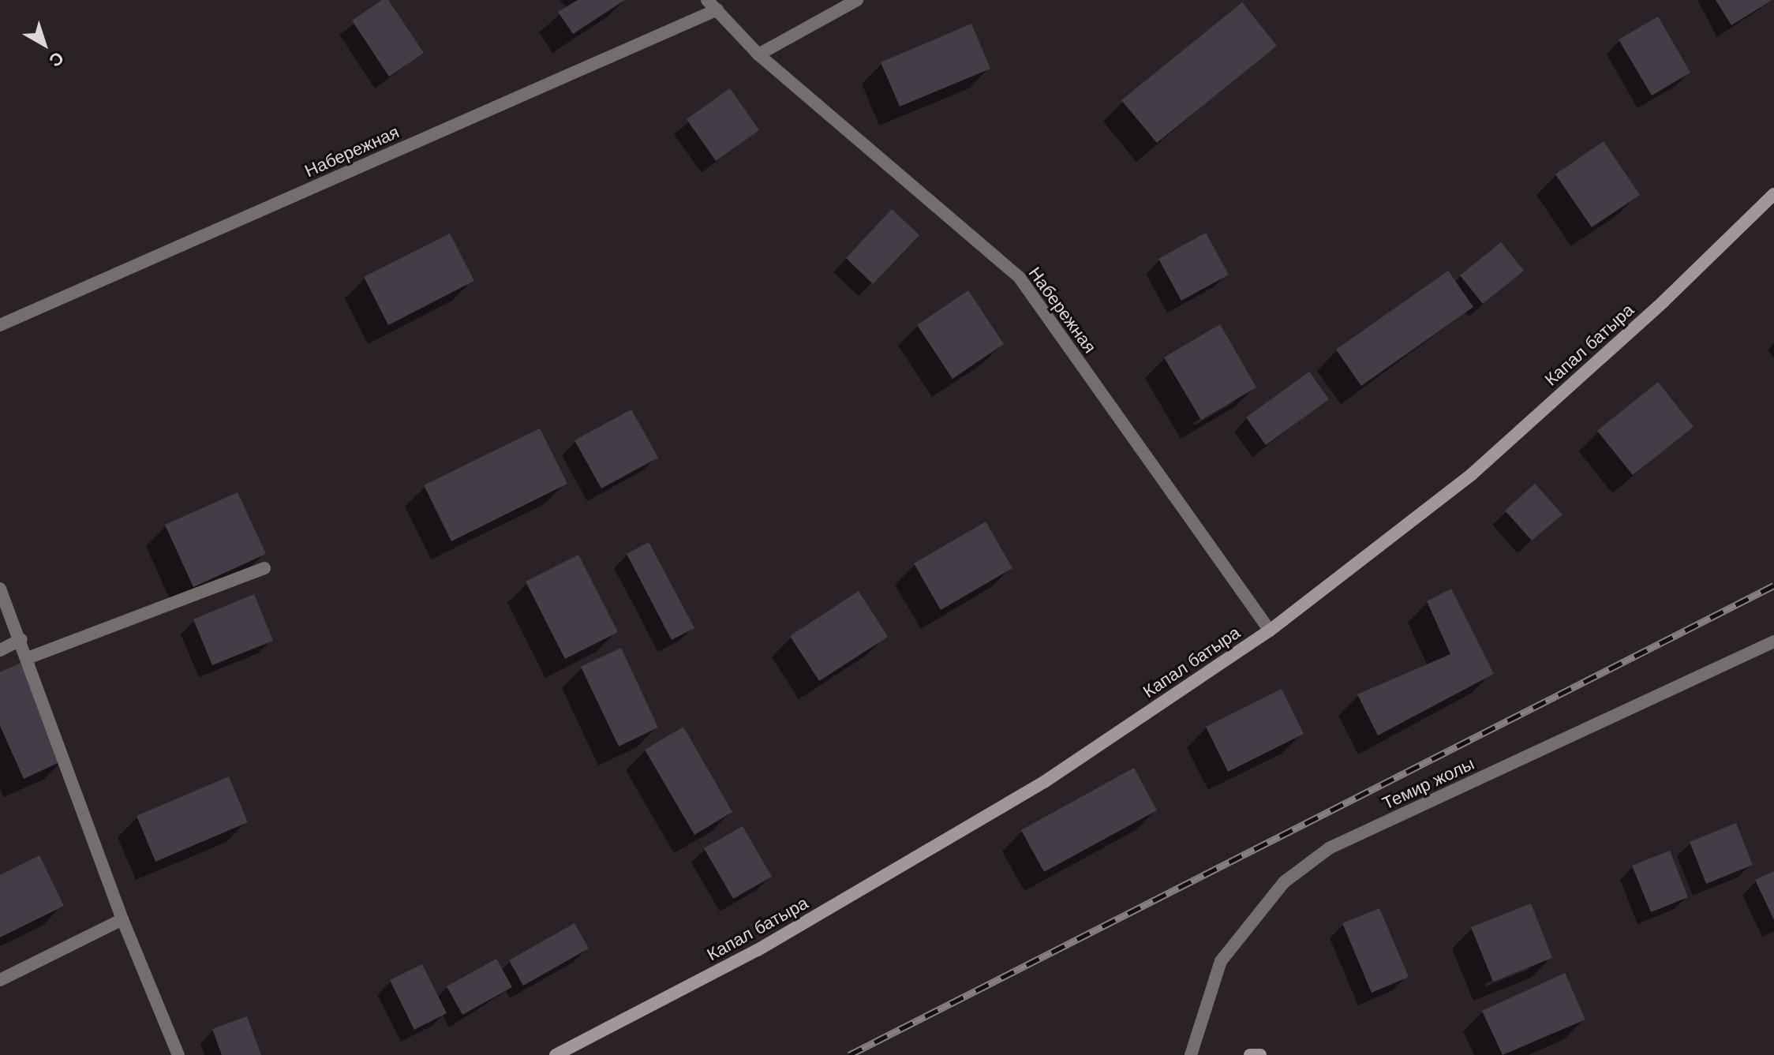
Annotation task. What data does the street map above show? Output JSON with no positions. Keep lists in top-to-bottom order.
{
  "streets": {
    "main road": ["Капал батыра"],
    "street": ["Набережная", "Темир жолы"]
  },
  "crossings": [
    ["Набережная", "Капал батыра"]
  ],
  "north": "bottom right"
}
